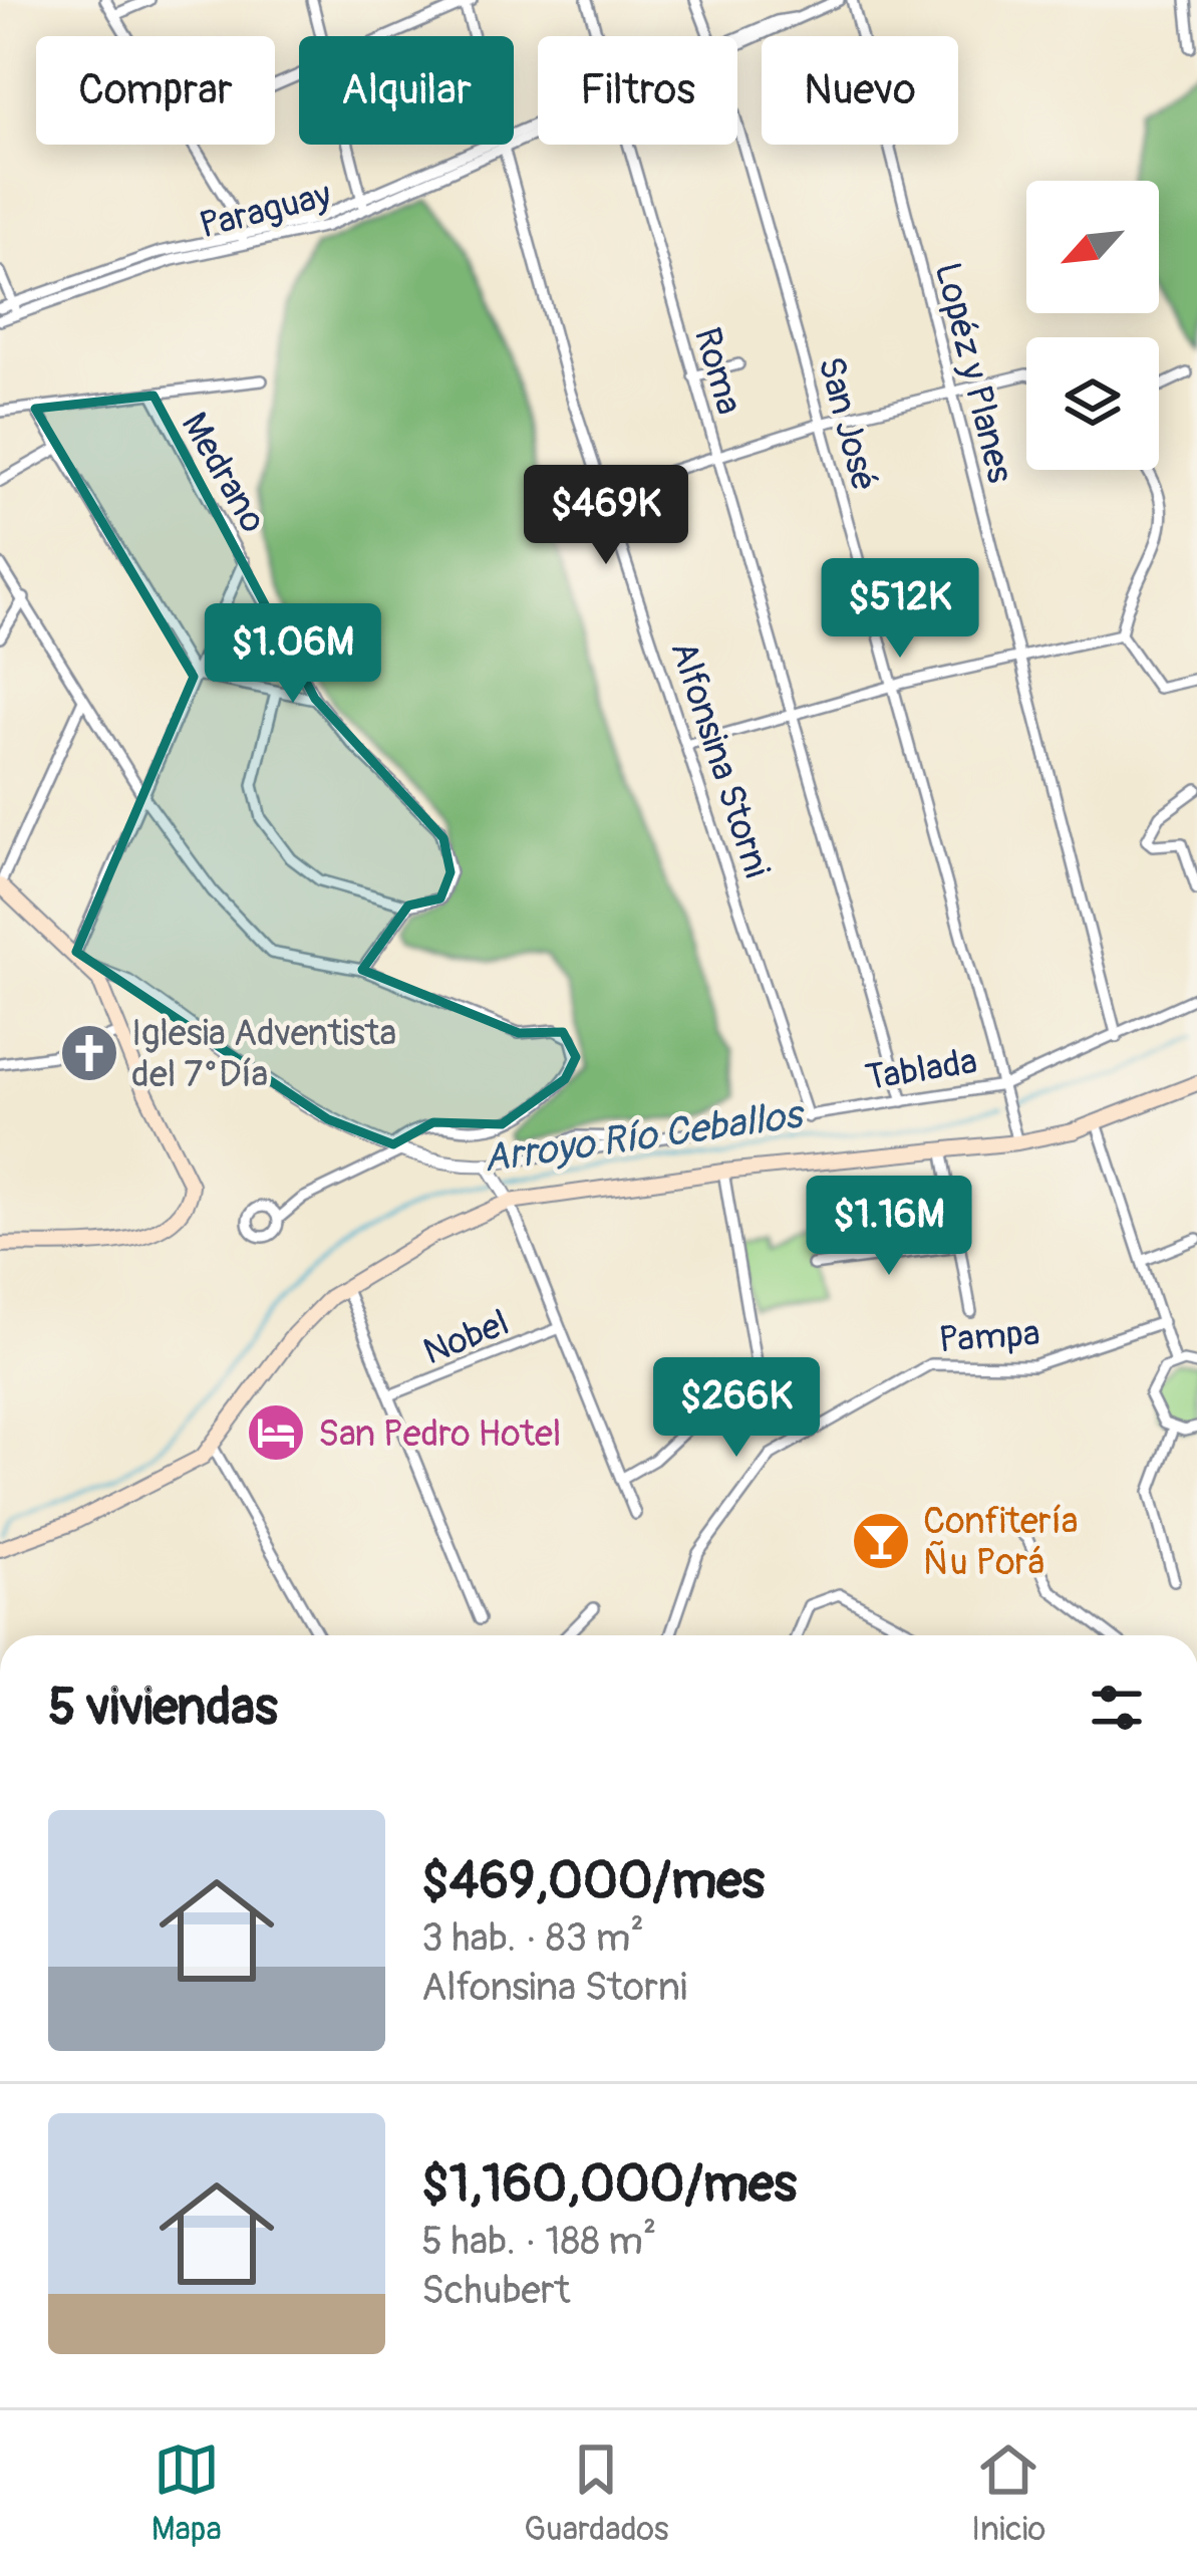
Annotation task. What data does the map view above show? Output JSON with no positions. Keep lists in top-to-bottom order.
{
  "streets": {
    "street": [
      "Paraguay",
      "Roma",
      "Lopéz y Planes",
      "San José",
      "Medrano",
      "Alfonsina Storni",
      "Tablada",
      "Pampa",
      "Nobel"
    ]
  },
  "crossings": [
    ["Paraguay", "Alfonsina Storni"],
    ["Roma", "Tablada"],
    ["Lopéz y Planes", "Tablada"],
    ["San José", "Tablada"],
    ["Alfonsina Storni", "Tablada"]
  ],
  "water": ["Arroyo Río Ceballos"],
  "places": {
    "church": ["Iglesia Adventista del 7°Día"],
    "hotel": ["San Pedro Hotel"],
    "bar": ["Confitería Ñu Porá"]
  },
  "north": "bottom left",
  "page": {
    "chip": [
      "Comprar",
      "Alquilar",
      "Filtros",
      "Nuevo"
    ],
    "price": [
      "$469K",
      "$512K",
      "$1.06M",
      "$1.16M",
      "$266K"
    ],
    "heading": "5 viviendas",
    "list": [
      {
        "name": "$469,000/mes",
        "note": "3 hab. · 83 m² · Alfonsina Storni"
      },
      {
        "name": "$1,160,000/mes",
        "note": "5 hab. · 188 m² · Schubert"
      }
    ],
    "tabs": ["Mapa", "Guardados", "Inicio"]
  }
}
